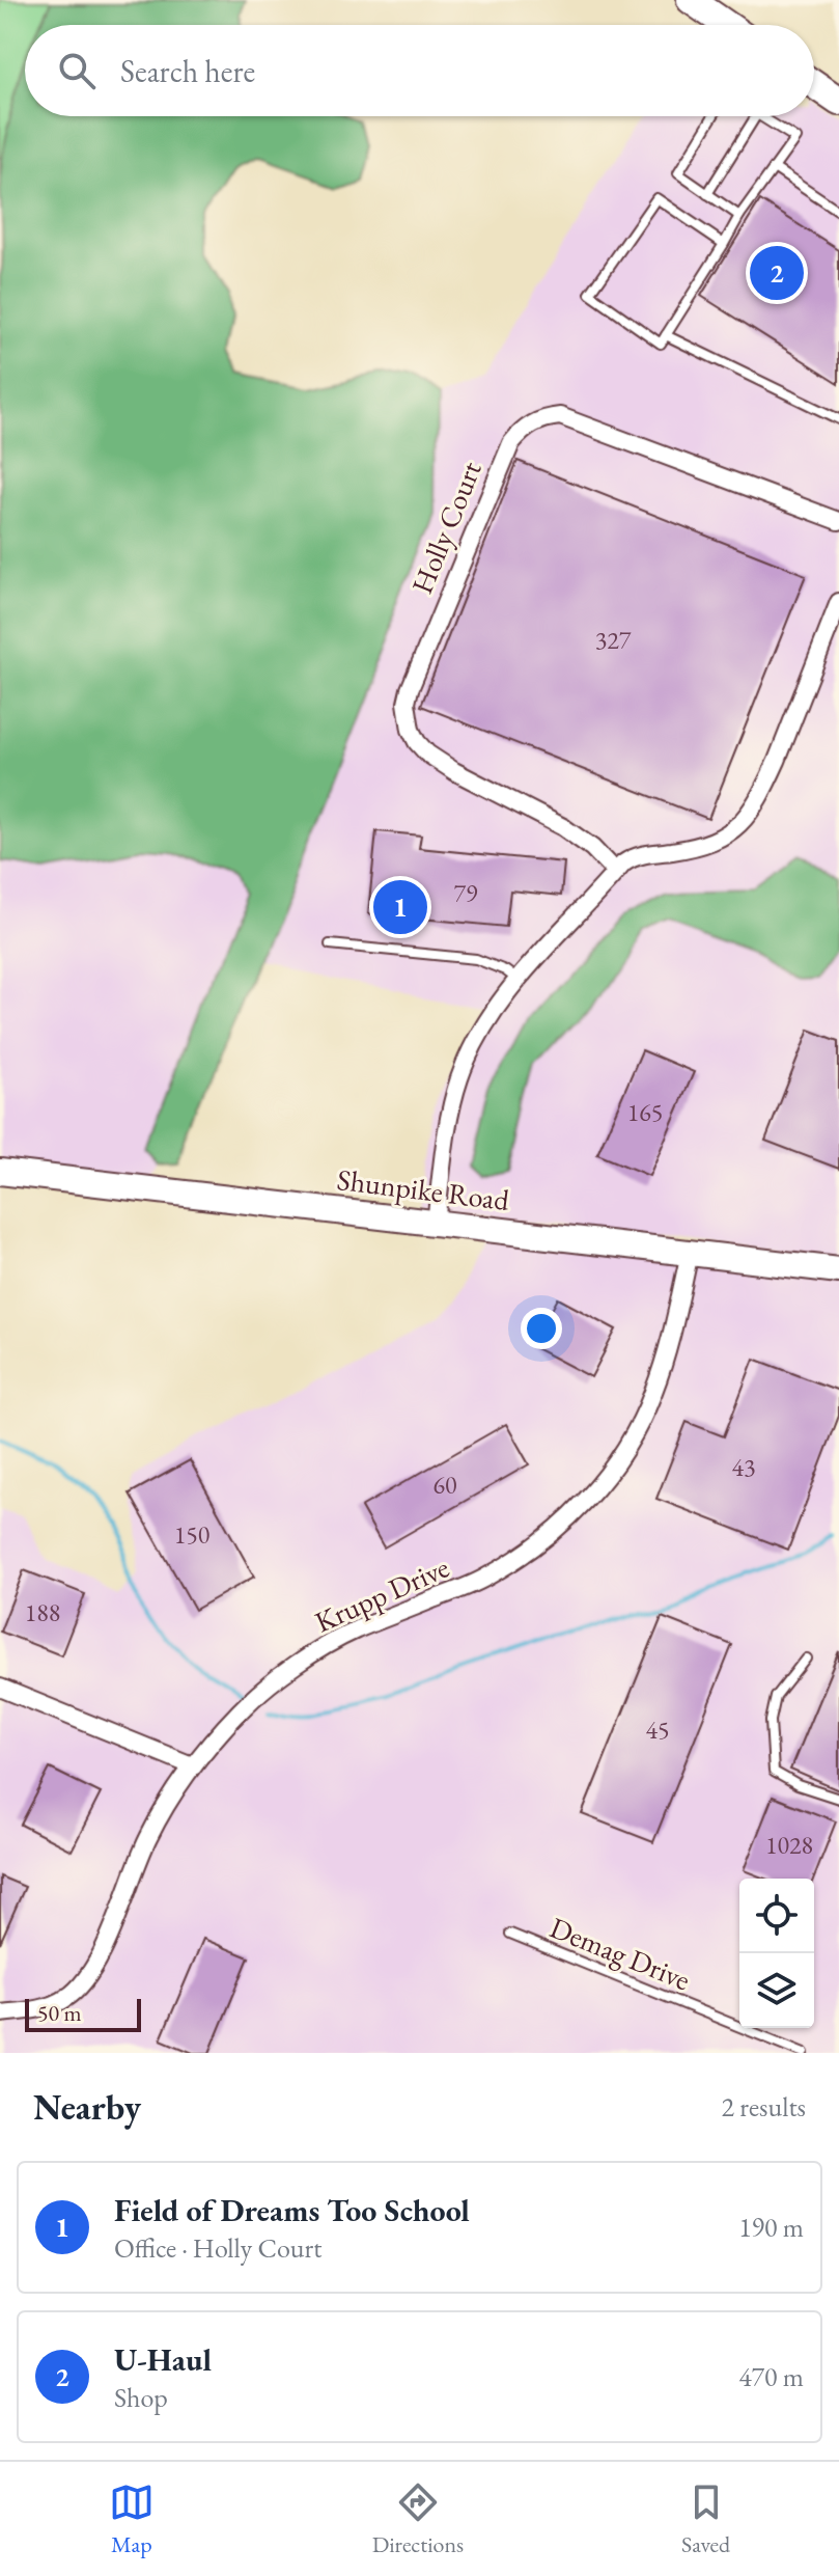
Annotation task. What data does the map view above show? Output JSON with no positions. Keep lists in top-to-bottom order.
{
  "streets": {
    "street": ["Holly Court", "Shunpike Road", "Krupp Drive"],
    "lane": ["Demag Drive"]
  },
  "crossings": [
    ["Shunpike Road", "Krupp Drive"]
  ],
  "house_numbers": [
    "327",
    "79",
    "165",
    "43",
    "60",
    "150",
    "188",
    "45",
    "1028"
  ],
  "scale_bar": "50 m",
  "page": {
    "search": "Search here",
    "pins": ["2", "1"],
    "scale": "50 m",
    "heading": ["Nearby", "2 results"],
    "list": [
      {
        "mark": "1",
        "name": "Field of Dreams Too School",
        "note": "Office · Holly Court",
        "value": "190 m"
      },
      {
        "mark": "2",
        "name": "U-Haul",
        "note": "Shop",
        "value": "470 m"
      }
    ],
    "nav": ["Map", "Directions", "Saved"]
  }
}
